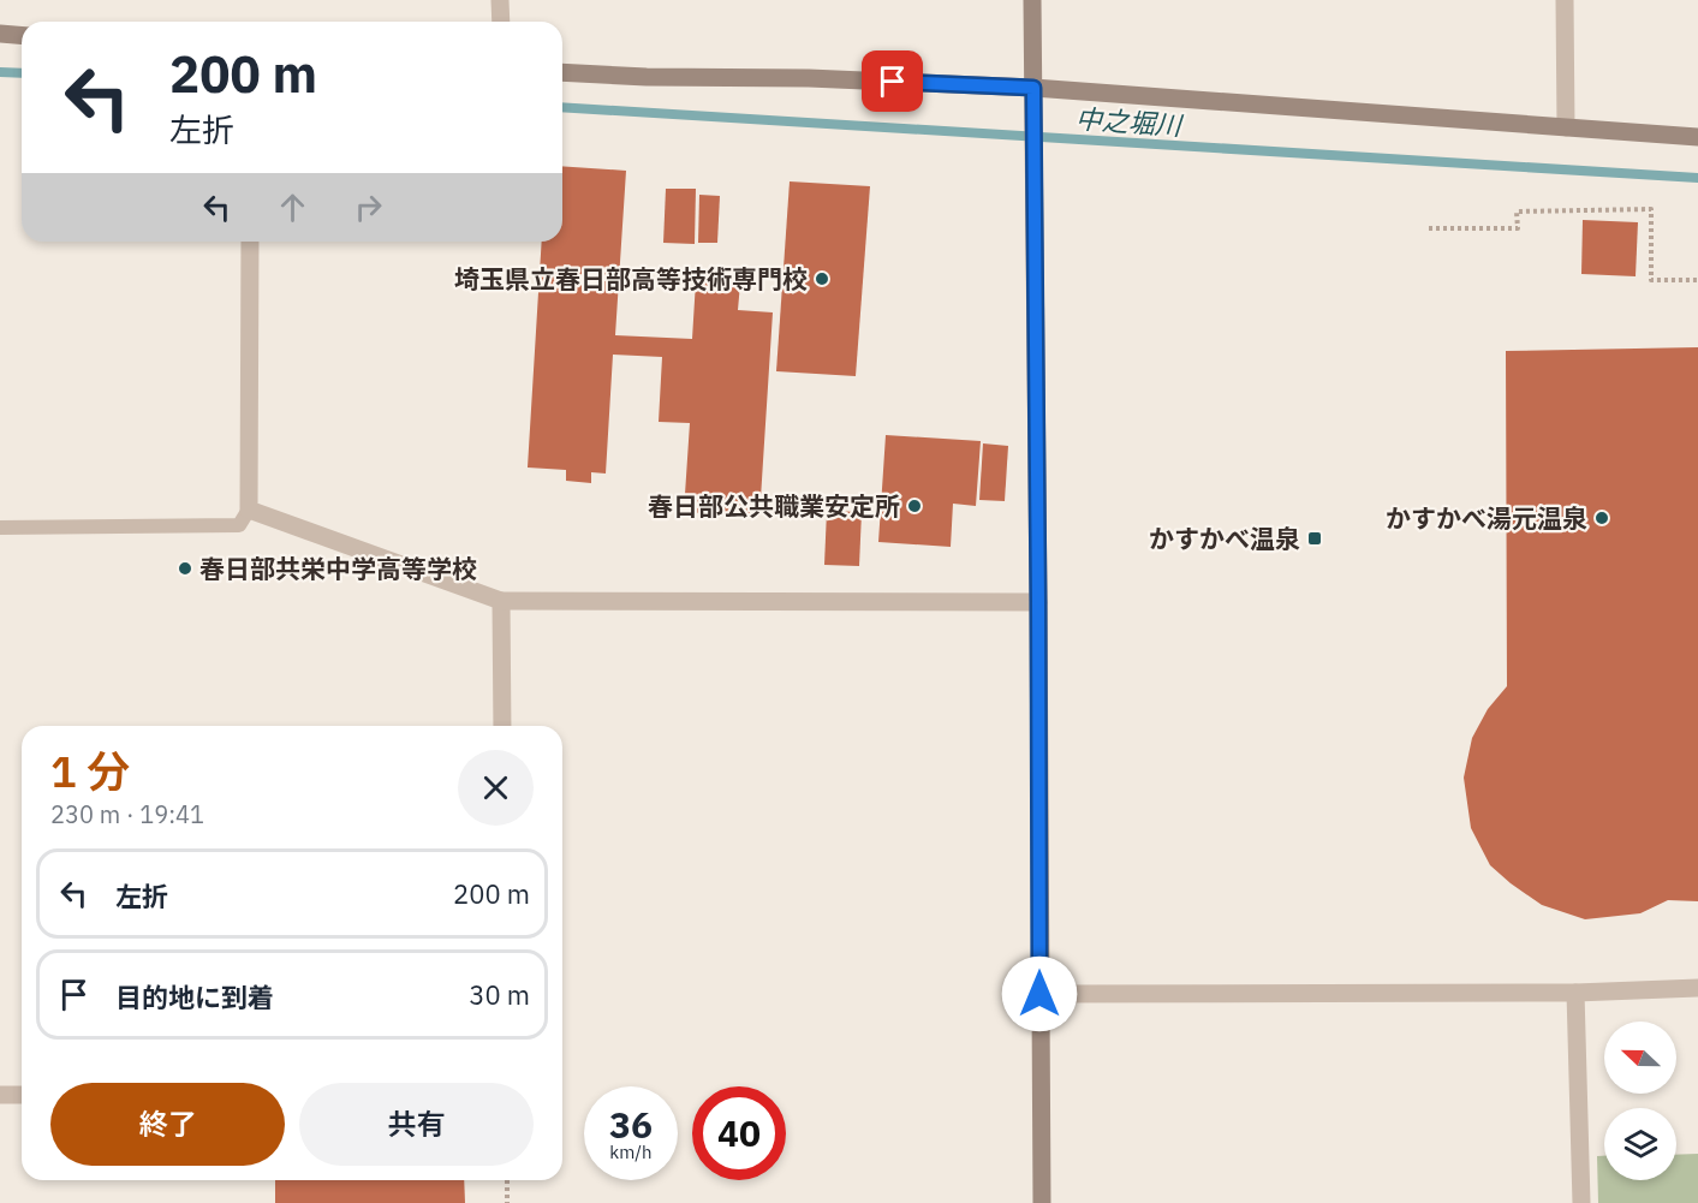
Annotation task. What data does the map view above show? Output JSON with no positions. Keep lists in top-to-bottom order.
{
  "water": ["中之堀川"],
  "places": {
    "other": [
      "埼玉県立春日部高等技術専門校",
      "春日部公共職業安定所",
      "かすかべ湯元温泉",
      "春日部共栄中学高等学校"
    ],
    "transit": ["かすかべ温泉"]
  },
  "north": "left",
  "page": {
    "turn": ["200 m", "左折"],
    "heading": ["1 分", "230 m · 19:41"],
    "list": [
      {
        "name": "左折",
        "value": "200 m"
      },
      {
        "name": "目的地に到着",
        "value": "30 m"
      }
    ],
    "buttons": ["終了", "共有"],
    "speed": "36 km/h",
    "limit": "40"
  }
}
